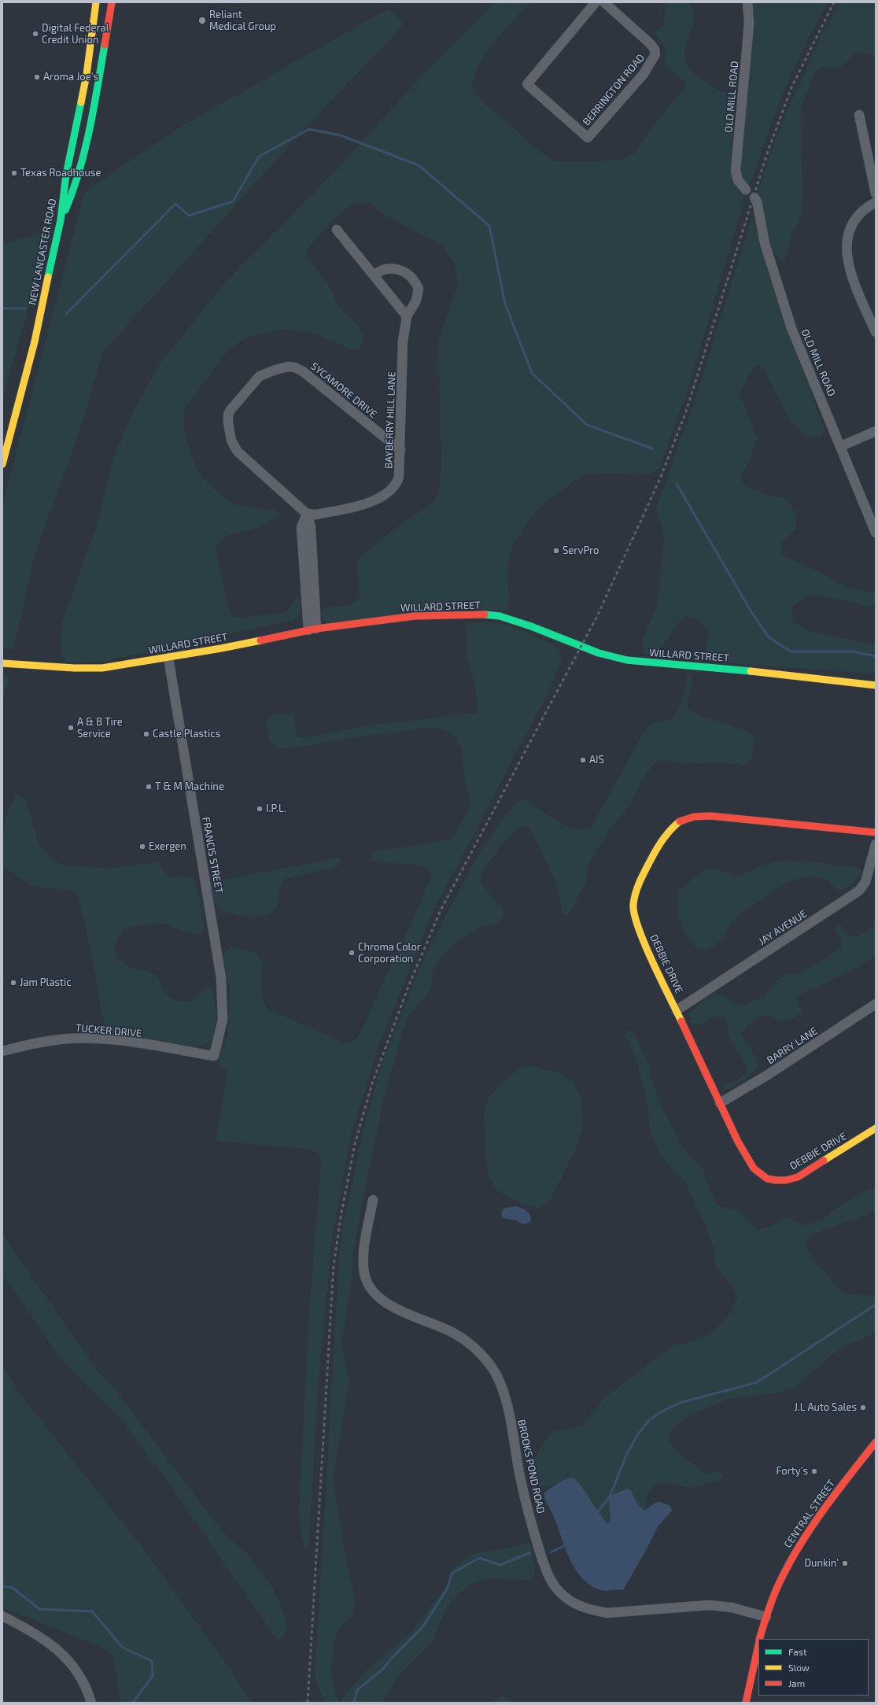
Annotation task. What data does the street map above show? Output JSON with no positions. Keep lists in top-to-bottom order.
{
  "streets": {
    "street": [
      "BERRINGTON ROAD",
      "OLD MILL ROAD",
      "NEW LANCASTER ROAD",
      "SYCAMORE DRIVE",
      "BAYBERRY HILL LANE",
      "WILLARD STREET",
      "FRANCIS STREET",
      "JAY AVENUE",
      "DEBBIE DRIVE",
      "TUCKER DRIVE",
      "BARRY LANE",
      "BROOKS POND ROAD",
      "CENTRAL STREET"
    ]
  },
  "crossings": [
    ["SYCAMORE DRIVE", "BAYBERRY HILL LANE"],
    ["WILLARD STREET", "FRANCIS STREET"],
    ["FRANCIS STREET", "TUCKER DRIVE"],
    ["JAY AVENUE", "DEBBIE DRIVE"],
    ["DEBBIE DRIVE", "BARRY LANE"],
    ["BROOKS POND ROAD", "CENTRAL STREET"]
  ],
  "places": [
    "Reliant Medical Group",
    "Digital Federal Credit Union",
    "Aroma Joe's",
    "Texas Roadhouse",
    "ServPro",
    "A & B Tire Service",
    "Castle Plastics",
    "AIS",
    "T & M Machine",
    "I.P.L.",
    "Exergen",
    "Chroma Color Corporation",
    "Jam Plastic",
    "J.L Auto Sales",
    "Forty's",
    "Dunkin'"
  ],
  "legend": ["Fast", "Slow", "Jam"]
}
